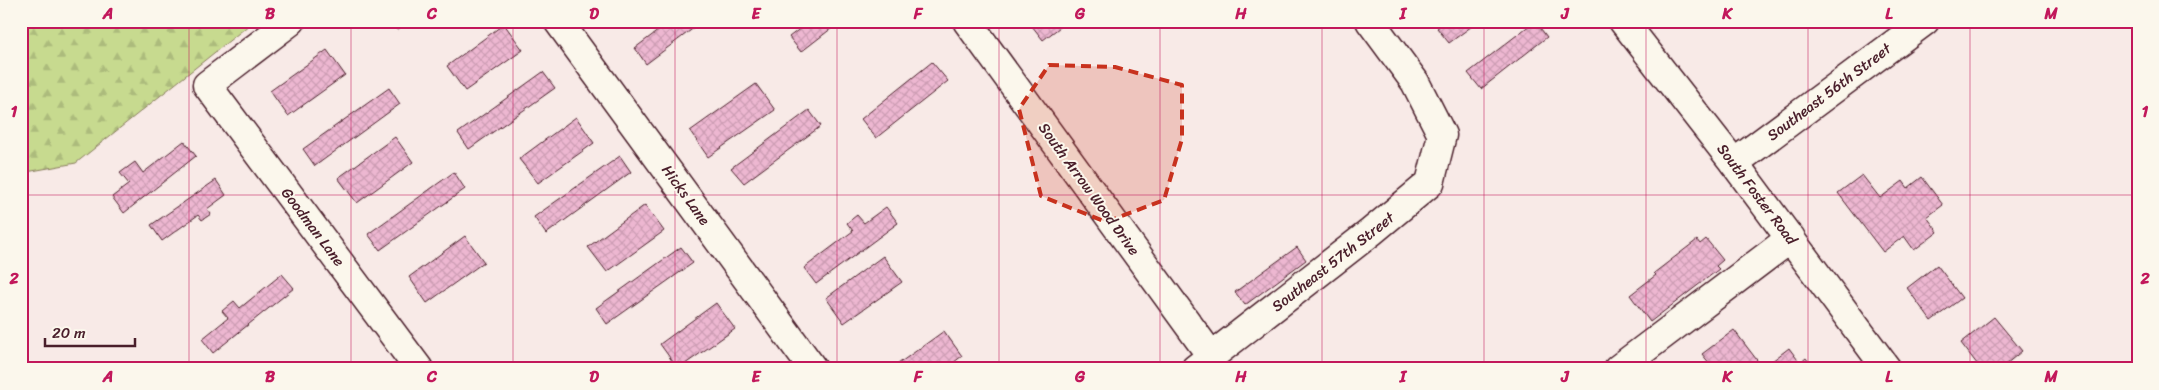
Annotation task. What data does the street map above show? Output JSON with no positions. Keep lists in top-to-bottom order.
{
  "streets": {
    "street": [
      "Southeast 56th Street",
      "South Arrow Wood Drive",
      "South Foster Road",
      "Hicks Lane",
      "Goodman Lane",
      "Southeast 57th Street"
    ]
  },
  "crossings": [
    ["Southeast 56th Street", "South Foster Road"],
    ["South Arrow Wood Drive", "Southeast 57th Street"]
  ],
  "scale_bar": "20 m",
  "grid": {
    "columns": [
      "A",
      "B",
      "C",
      "D",
      "E",
      "F",
      "G",
      "H",
      "I",
      "J",
      "K",
      "L",
      "M"
    ],
    "rows": ["1", "2"]
  }
}
